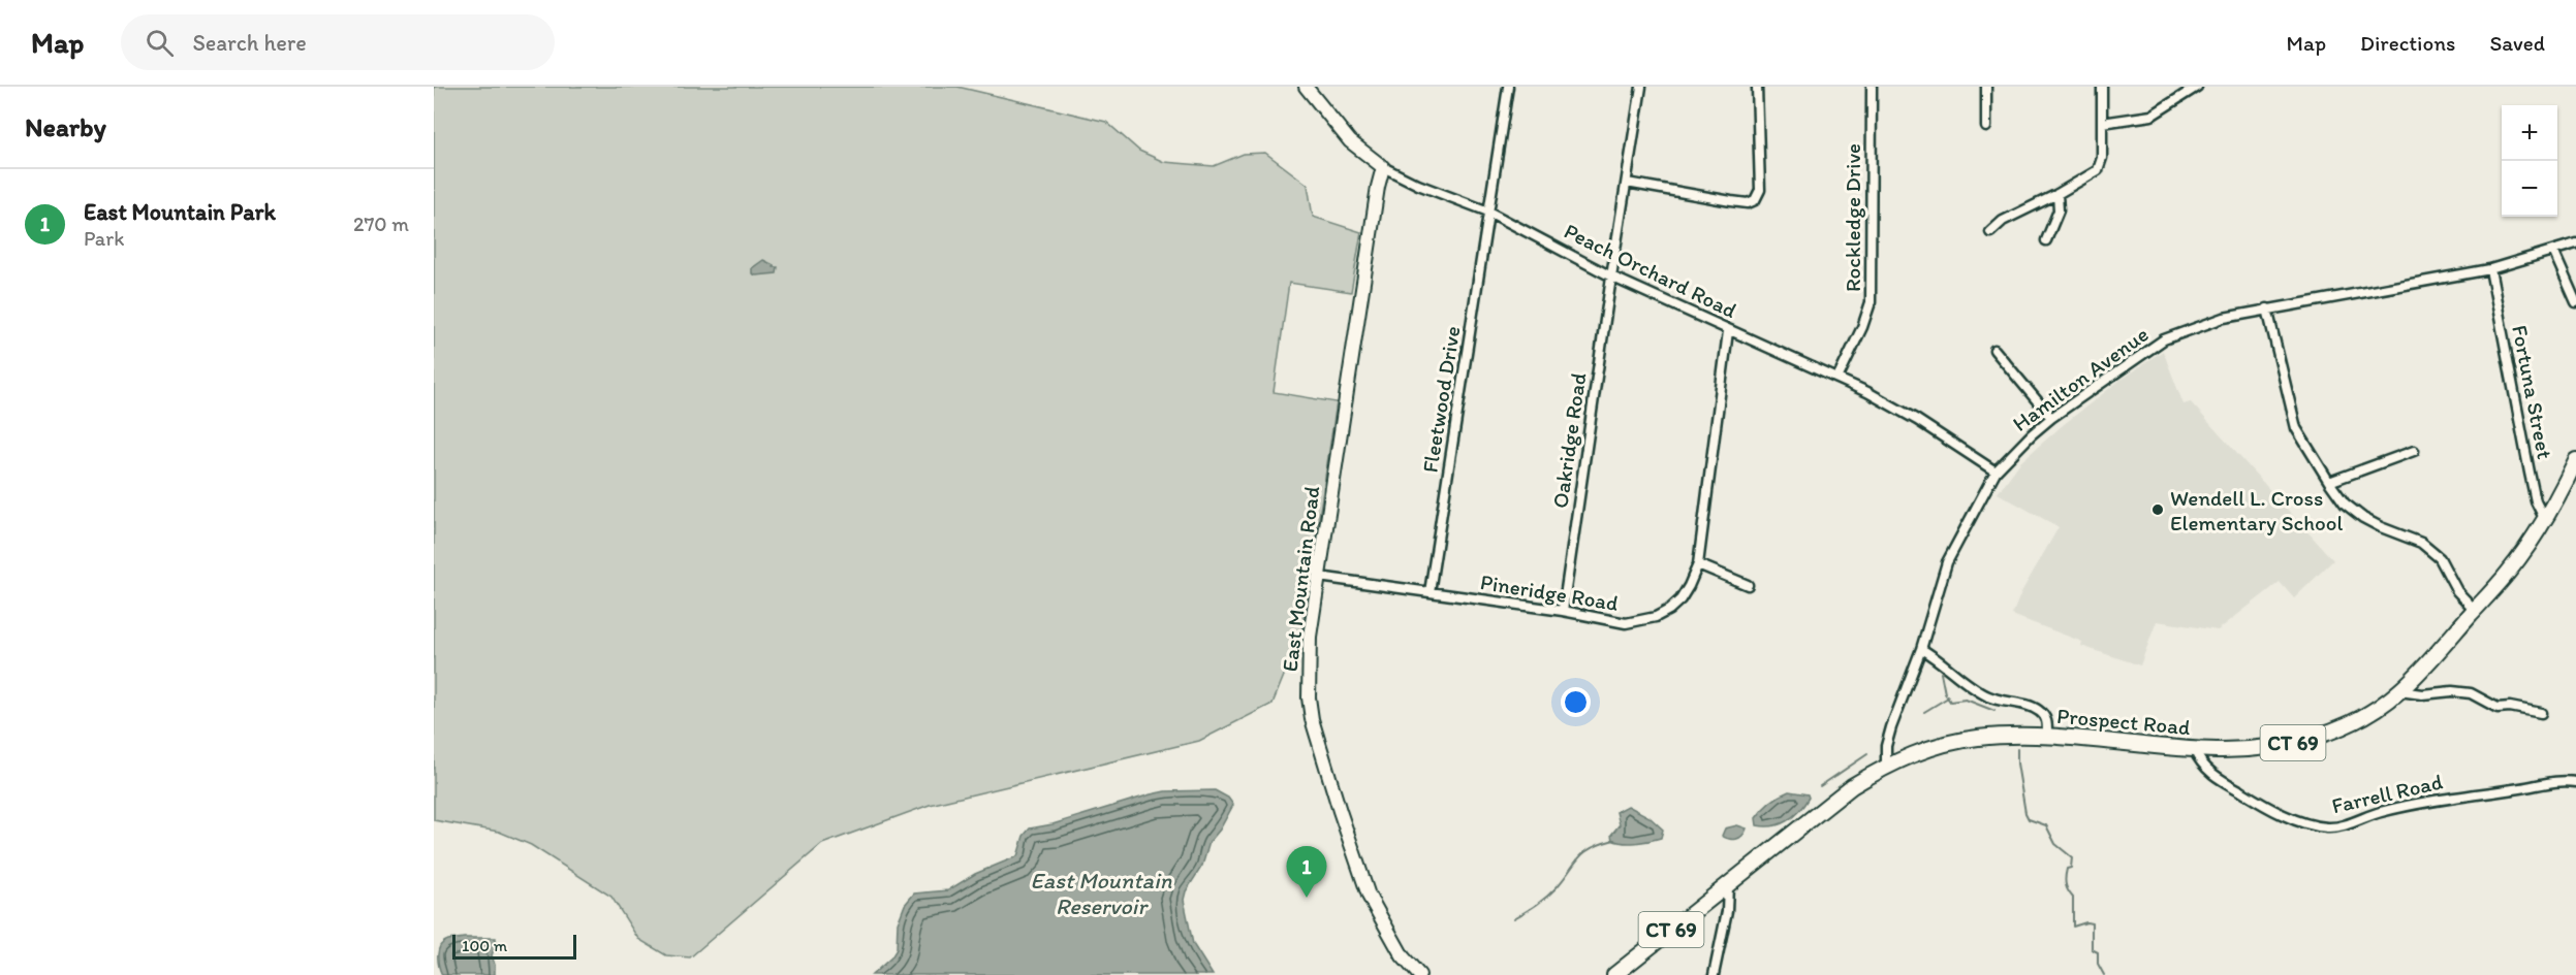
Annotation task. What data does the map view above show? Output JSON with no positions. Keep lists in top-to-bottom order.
{
  "streets": {
    "main road": ["Prospect Road", "CT 69"],
    "street": [
      "Rockledge Drive",
      "Peach Orchard Road",
      "Hamilton Avenue",
      "Fortuna Street",
      "Fleetwood Drive",
      "Oakridge Road",
      "East Mountain Road",
      "Pineridge Road",
      "Farrell Road"
    ]
  },
  "crossings": [
    ["Rockledge Drive", "Peach Orchard Road"],
    ["Peach Orchard Road", "Hamilton Avenue"],
    ["Peach Orchard Road", "Fleetwood Drive"],
    ["Peach Orchard Road", "Oakridge Road"],
    ["Peach Orchard Road", "East Mountain Road"],
    ["Peach Orchard Road", "Pineridge Road"],
    ["Hamilton Avenue", "Fortuna Street"],
    ["Hamilton Avenue", "Prospect Road"],
    ["Fortuna Street", "Prospect Road"],
    ["Fleetwood Drive", "Pineridge Road"],
    ["Oakridge Road", "Pineridge Road"],
    ["East Mountain Road", "Pineridge Road"],
    ["Prospect Road", "Farrell Road"]
  ],
  "water": ["East Mountain Reservoir"],
  "places": ["Wendell L. Cross Elementary School"],
  "scale_bar": "100 m",
  "page": {
    "header": "Map",
    "search": "Search here",
    "nav": ["Map", "Directions", "Saved"],
    "heading": "Nearby",
    "map_buttons": ["+", "−"],
    "list": [
      {
        "mark": "1",
        "name": "East Mountain Park",
        "note": "Park",
        "value": "270 m"
      }
    ],
    "pins": "1",
    "scale": "100 m"
  }
}
